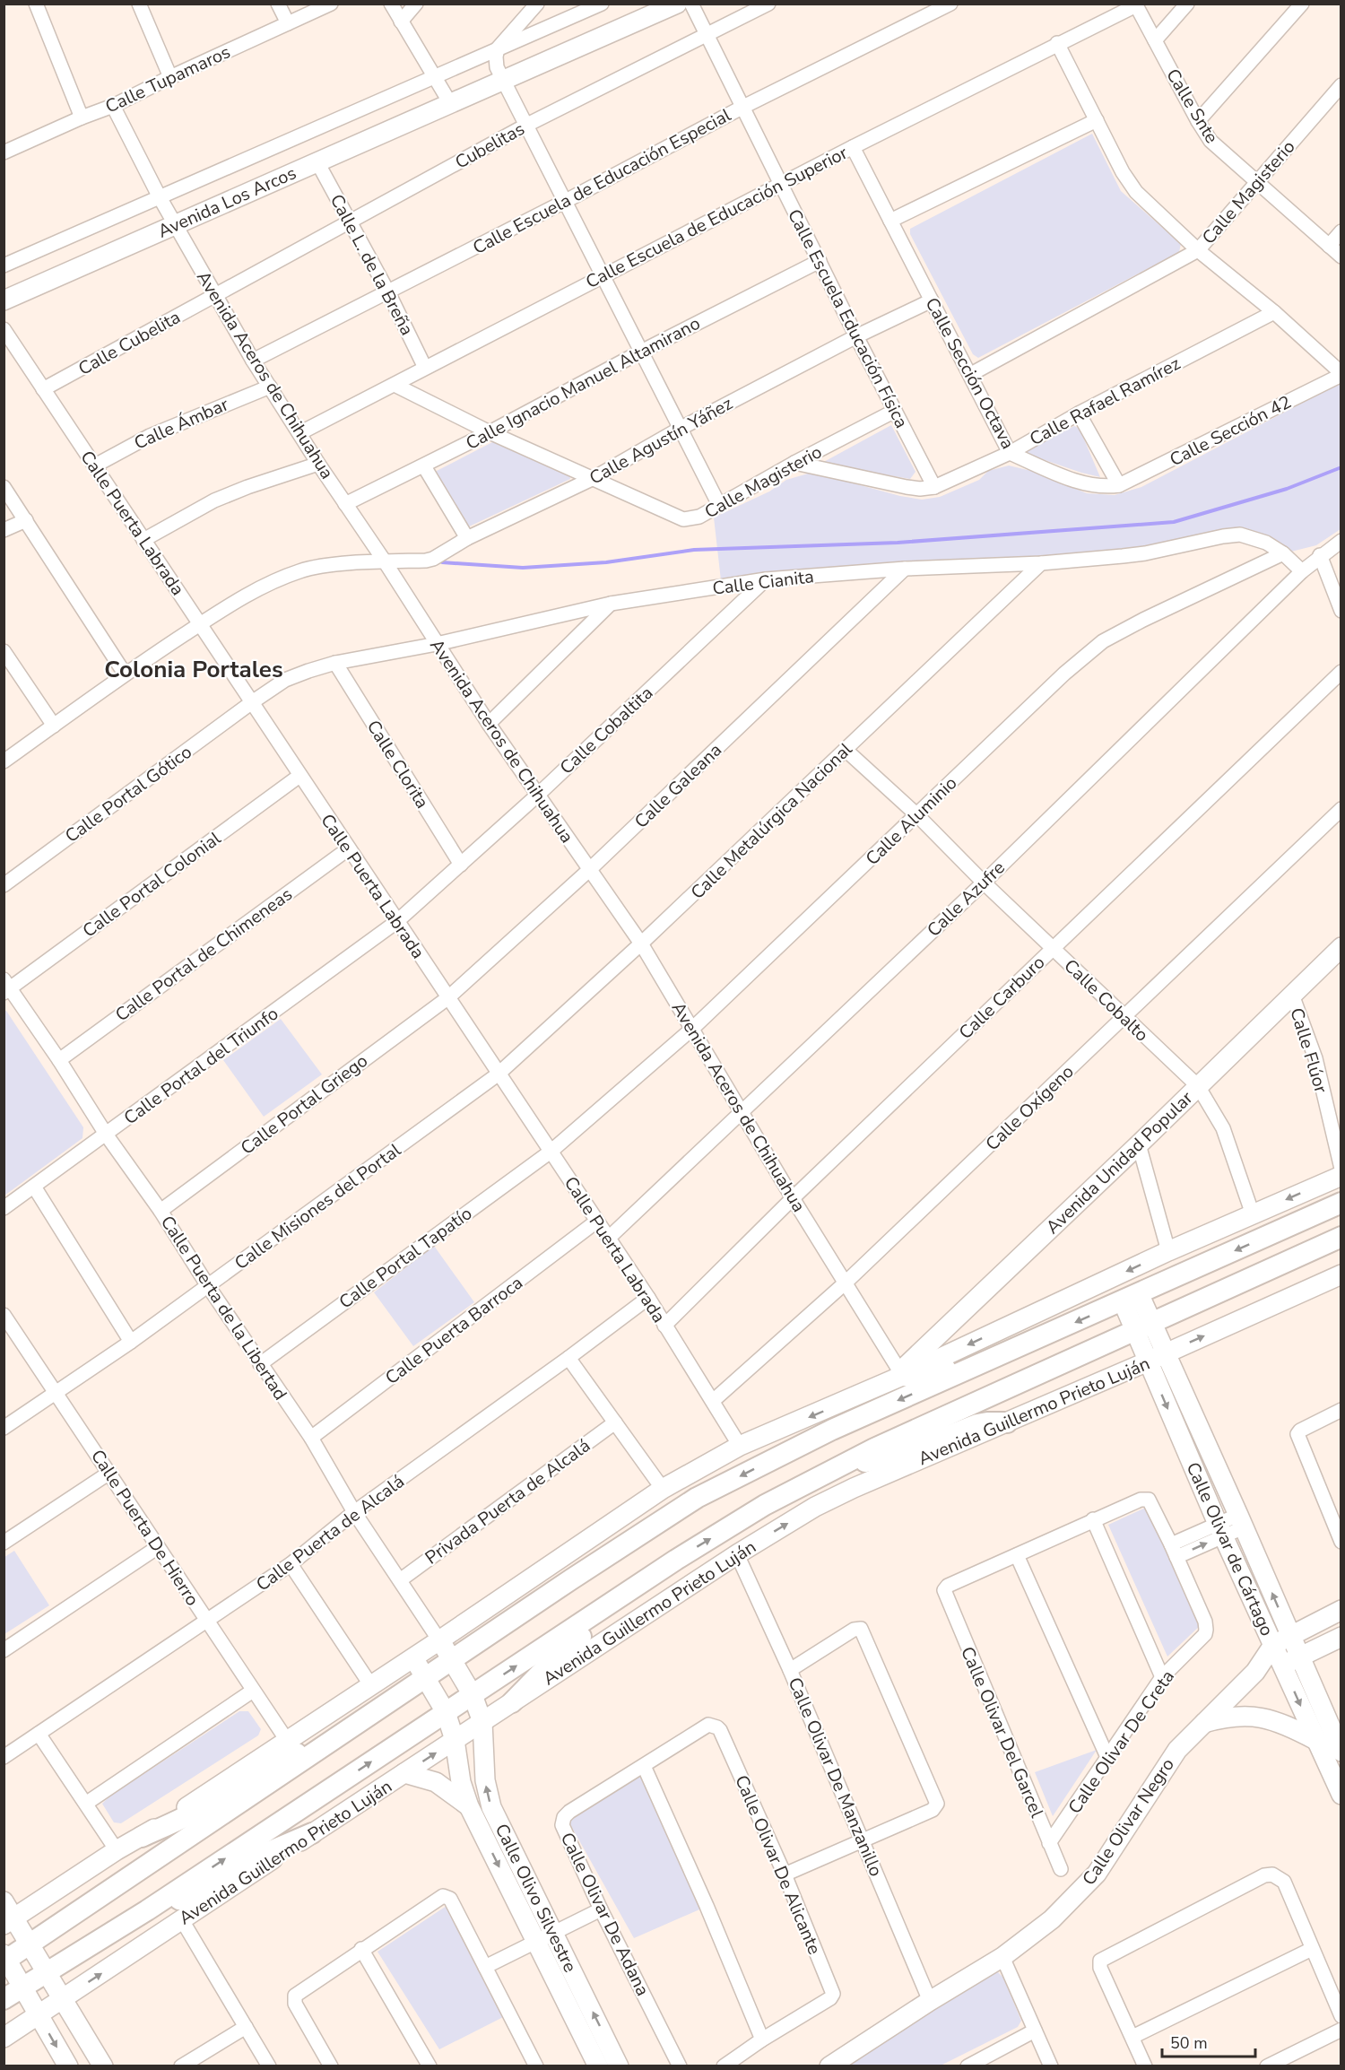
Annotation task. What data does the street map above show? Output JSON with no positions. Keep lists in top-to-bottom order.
{
  "streets": {
    "main road": ["Avenida Guillermo Prieto Luján"],
    "street": [
      "Calle Tupamaros",
      "Calle Snte",
      "Cubelitas",
      "Calle Escuela de Educación Especial",
      "Calle Magisterio",
      "Avenida Los Arcos",
      "Calle Escuela de Educación Superior",
      "Calle L. de la Breña",
      "Calle Escuela Educación Física",
      "Calle Cubelita",
      "Calle Sección Octava",
      "Avenida Aceros de Chihuahua",
      "Calle Ignacio Manuel Altamirano",
      "Calle Rafael Ramírez",
      "Calle Ámbar",
      "Calle Sección 42",
      "Calle Agustín Yáñez",
      "Calle Puerta Labrada",
      "Calle Cianita",
      "Calle Cobaltita",
      "Calle Clorita",
      "Calle Galeana",
      "Calle Portal Gótico",
      "Calle Metalúrgica Nacional",
      "Calle Aluminio",
      "Calle Portal Colonial",
      "Calle Azufre",
      "Calle Portal de Chimeneas",
      "Calle Carburo",
      "Calle Cobalto",
      "Calle Flúor",
      "Calle Portal del Triunfo",
      "Calle Portal Griego",
      "Calle Oxígeno",
      "Avenida Unidad Popular",
      "Calle Misiones del Portal",
      "Calle Portal Tapatío",
      "Calle Puerta de la Libertad",
      "Calle Puerta Barroca",
      "Privada Puerta de Alcalá",
      "Calle Puerta De Hierro",
      "Calle Puerta de Alcalá",
      "Calle Olivar de Cártago",
      "Calle Olivar Del Garcel",
      "Calle Olivar De Creta",
      "Calle Olivar De Manzanillo",
      "Calle Olivar Negro",
      "Calle Olivar De Alicante",
      "Calle Olivo Silvestre",
      "Calle Olivar De Adana"
    ]
  },
  "crossings": [
    ["Calle Tupamaros", "Avenida Aceros de Chihuahua"],
    ["Calle Snte", "Calle Magisterio"],
    ["Calle Snte", "Calle Escuela de Educación Superior"],
    ["Cubelitas", "Calle L. de la Breña"],
    ["Cubelitas", "Calle Escuela Educación Física"],
    ["Cubelitas", "Calle Cubelita"],
    ["Cubelitas", "Avenida Aceros de Chihuahua"],
    ["Calle Escuela de Educación Especial", "Calle L. de la Breña"],
    ["Calle Escuela de Educación Especial", "Calle Escuela Educación Física"],
    ["Calle Escuela de Educación Especial", "Avenida Aceros de Chihuahua"],
    ["Calle Magisterio", "Calle Escuela de Educación Superior"],
    ["Calle Magisterio", "Calle Escuela Educación Física"],
    ["Calle Magisterio", "Calle Sección Octava"],
    ["Calle Magisterio", "Calle Ignacio Manuel Altamirano"],
    ["Calle Magisterio", "Calle Agustín Yáñez"],
    ["Avenida Los Arcos", "Calle L. de la Breña"],
    ["Avenida Los Arcos", "Avenida Aceros de Chihuahua"],
    ["Calle Escuela de Educación Superior", "Calle L. de la Breña"],
    ["Calle Escuela de Educación Superior", "Calle Escuela Educación Física"],
    ["Calle Escuela de Educación Superior", "Calle Sección Octava"],
    ["Calle Escuela de Educación Superior", "Avenida Aceros de Chihuahua"],
    ["Calle Escuela Educación Física", "Calle Ignacio Manuel Altamirano"],
    ["Calle Escuela Educación Física", "Calle Rafael Ramírez"],
    ["Calle Escuela Educación Física", "Calle Agustín Yáñez"],
    ["Calle Cubelita", "Avenida Aceros de Chihuahua"],
    ["Calle Cubelita", "Calle Puerta Labrada"],
    ["Calle Sección Octava", "Calle Rafael Ramírez"],
    ["Calle Sección Octava", "Calle Sección 42"],
    ["Calle Sección Octava", "Calle Agustín Yáñez"],
    ["Avenida Aceros de Chihuahua", "Calle Ignacio Manuel Altamirano"],
    ["Avenida Aceros de Chihuahua", "Calle Ámbar"],
    ["Avenida Aceros de Chihuahua", "Calle Agustín Yáñez"],
    ["Avenida Aceros de Chihuahua", "Calle Cianita"],
    ["Avenida Aceros de Chihuahua", "Calle Cobaltita"],
    ["Avenida Aceros de Chihuahua", "Calle Galeana"],
    ["Avenida Aceros de Chihuahua", "Calle Metalúrgica Nacional"],
    ["Avenida Aceros de Chihuahua", "Calle Aluminio"],
    ["Avenida Aceros de Chihuahua", "Calle Azufre"],
    ["Avenida Aceros de Chihuahua", "Calle Carburo"],
    ["Avenida Aceros de Chihuahua", "Calle Oxígeno"],
    ["Avenida Aceros de Chihuahua", "Avenida Unidad Popular"],
    ["Calle Ámbar", "Calle Puerta Labrada"],
    ["Calle Agustín Yáñez", "Calle Puerta Labrada"],
    ["Calle Puerta Labrada", "Calle Cianita"],
    ["Calle Puerta Labrada", "Calle Cobaltita"],
    ["Calle Puerta Labrada", "Calle Galeana"],
    ["Calle Puerta Labrada", "Calle Portal Gótico"],
    ["Calle Puerta Labrada", "Calle Metalúrgica Nacional"],
    ["Calle Puerta Labrada", "Calle Aluminio"],
    ["Calle Puerta Labrada", "Calle Portal Colonial"],
    ["Calle Puerta Labrada", "Calle Azufre"],
    ["Calle Puerta Labrada", "Calle Portal de Chimeneas"],
    ["Calle Puerta Labrada", "Calle Carburo"],
    ["Calle Puerta Labrada", "Calle Portal del Triunfo"],
    ["Calle Puerta Labrada", "Calle Portal Griego"],
    ["Calle Puerta Labrada", "Calle Oxígeno"],
    ["Calle Puerta Labrada", "Calle Misiones del Portal"],
    ["Calle Puerta Labrada", "Calle Portal Tapatío"],
    ["Calle Puerta Labrada", "Calle Puerta Barroca"],
    ["Calle Puerta Labrada", "Calle Puerta de Alcalá"],
    ["Calle Cianita", "Calle Cobaltita"],
    ["Calle Cianita", "Calle Clorita"],
    ["Calle Cianita", "Calle Galeana"],
    ["Calle Cianita", "Calle Portal Gótico"],
    ["Calle Cianita", "Calle Metalúrgica Nacional"],
    ["Calle Cianita", "Calle Aluminio"],
    ["Calle Cobaltita", "Calle Clorita"],
    ["Calle Cobaltita", "Calle Portal del Triunfo"],
    ["Calle Galeana", "Calle Portal Griego"],
    ["Calle Metalúrgica Nacional", "Calle Cobalto"],
    ["Calle Metalúrgica Nacional", "Calle Misiones del Portal"],
    ["Calle Aluminio", "Calle Cobalto"],
    ["Calle Aluminio", "Calle Portal Tapatío"],
    ["Calle Portal Colonial", "Calle Puerta de la Libertad"],
    ["Calle Azufre", "Calle Cobalto"],
    ["Calle Portal de Chimeneas", "Calle Puerta de la Libertad"],
    ["Calle Carburo", "Calle Cobalto"],
    ["Calle Cobalto", "Calle Oxígeno"],
    ["Calle Cobalto", "Avenida Unidad Popular"],
    ["Calle Flúor", "Avenida Unidad Popular"],
    ["Calle Portal del Triunfo", "Calle Puerta de la Libertad"],
    ["Calle Portal Griego", "Calle Puerta de la Libertad"],
    ["Calle Misiones del Portal", "Calle Puerta de la Libertad"],
    ["Calle Misiones del Portal", "Calle Puerta De Hierro"],
    ["Calle Portal Tapatío", "Calle Puerta de la Libertad"],
    ["Calle Puerta de la Libertad", "Calle Puerta Barroca"],
    ["Calle Puerta de la Libertad", "Privada Puerta de Alcalá"],
    ["Calle Puerta de la Libertad", "Calle Puerta de Alcalá"],
    ["Calle Puerta de la Libertad", "Calle Olivo Silvestre"],
    ["Avenida Guillermo Prieto Luján", "Calle Olivar de Cártago"],
    ["Avenida Guillermo Prieto Luján", "Calle Olivar De Manzanillo"],
    ["Avenida Guillermo Prieto Luján", "Calle Olivo Silvestre"],
    ["Calle Puerta De Hierro", "Calle Puerta de Alcalá"],
    ["Calle Olivar de Cártago", "Calle Olivar Negro"],
    ["Calle Olivar Del Garcel", "Calle Olivar De Creta"],
    ["Calle Olivar De Manzanillo", "Calle Olivar Negro"],
    ["Calle Olivar De Alicante", "Calle Olivar De Adana"]
  ],
  "districts": ["Colonia Portales"],
  "scale_bar": "50 m"
}
